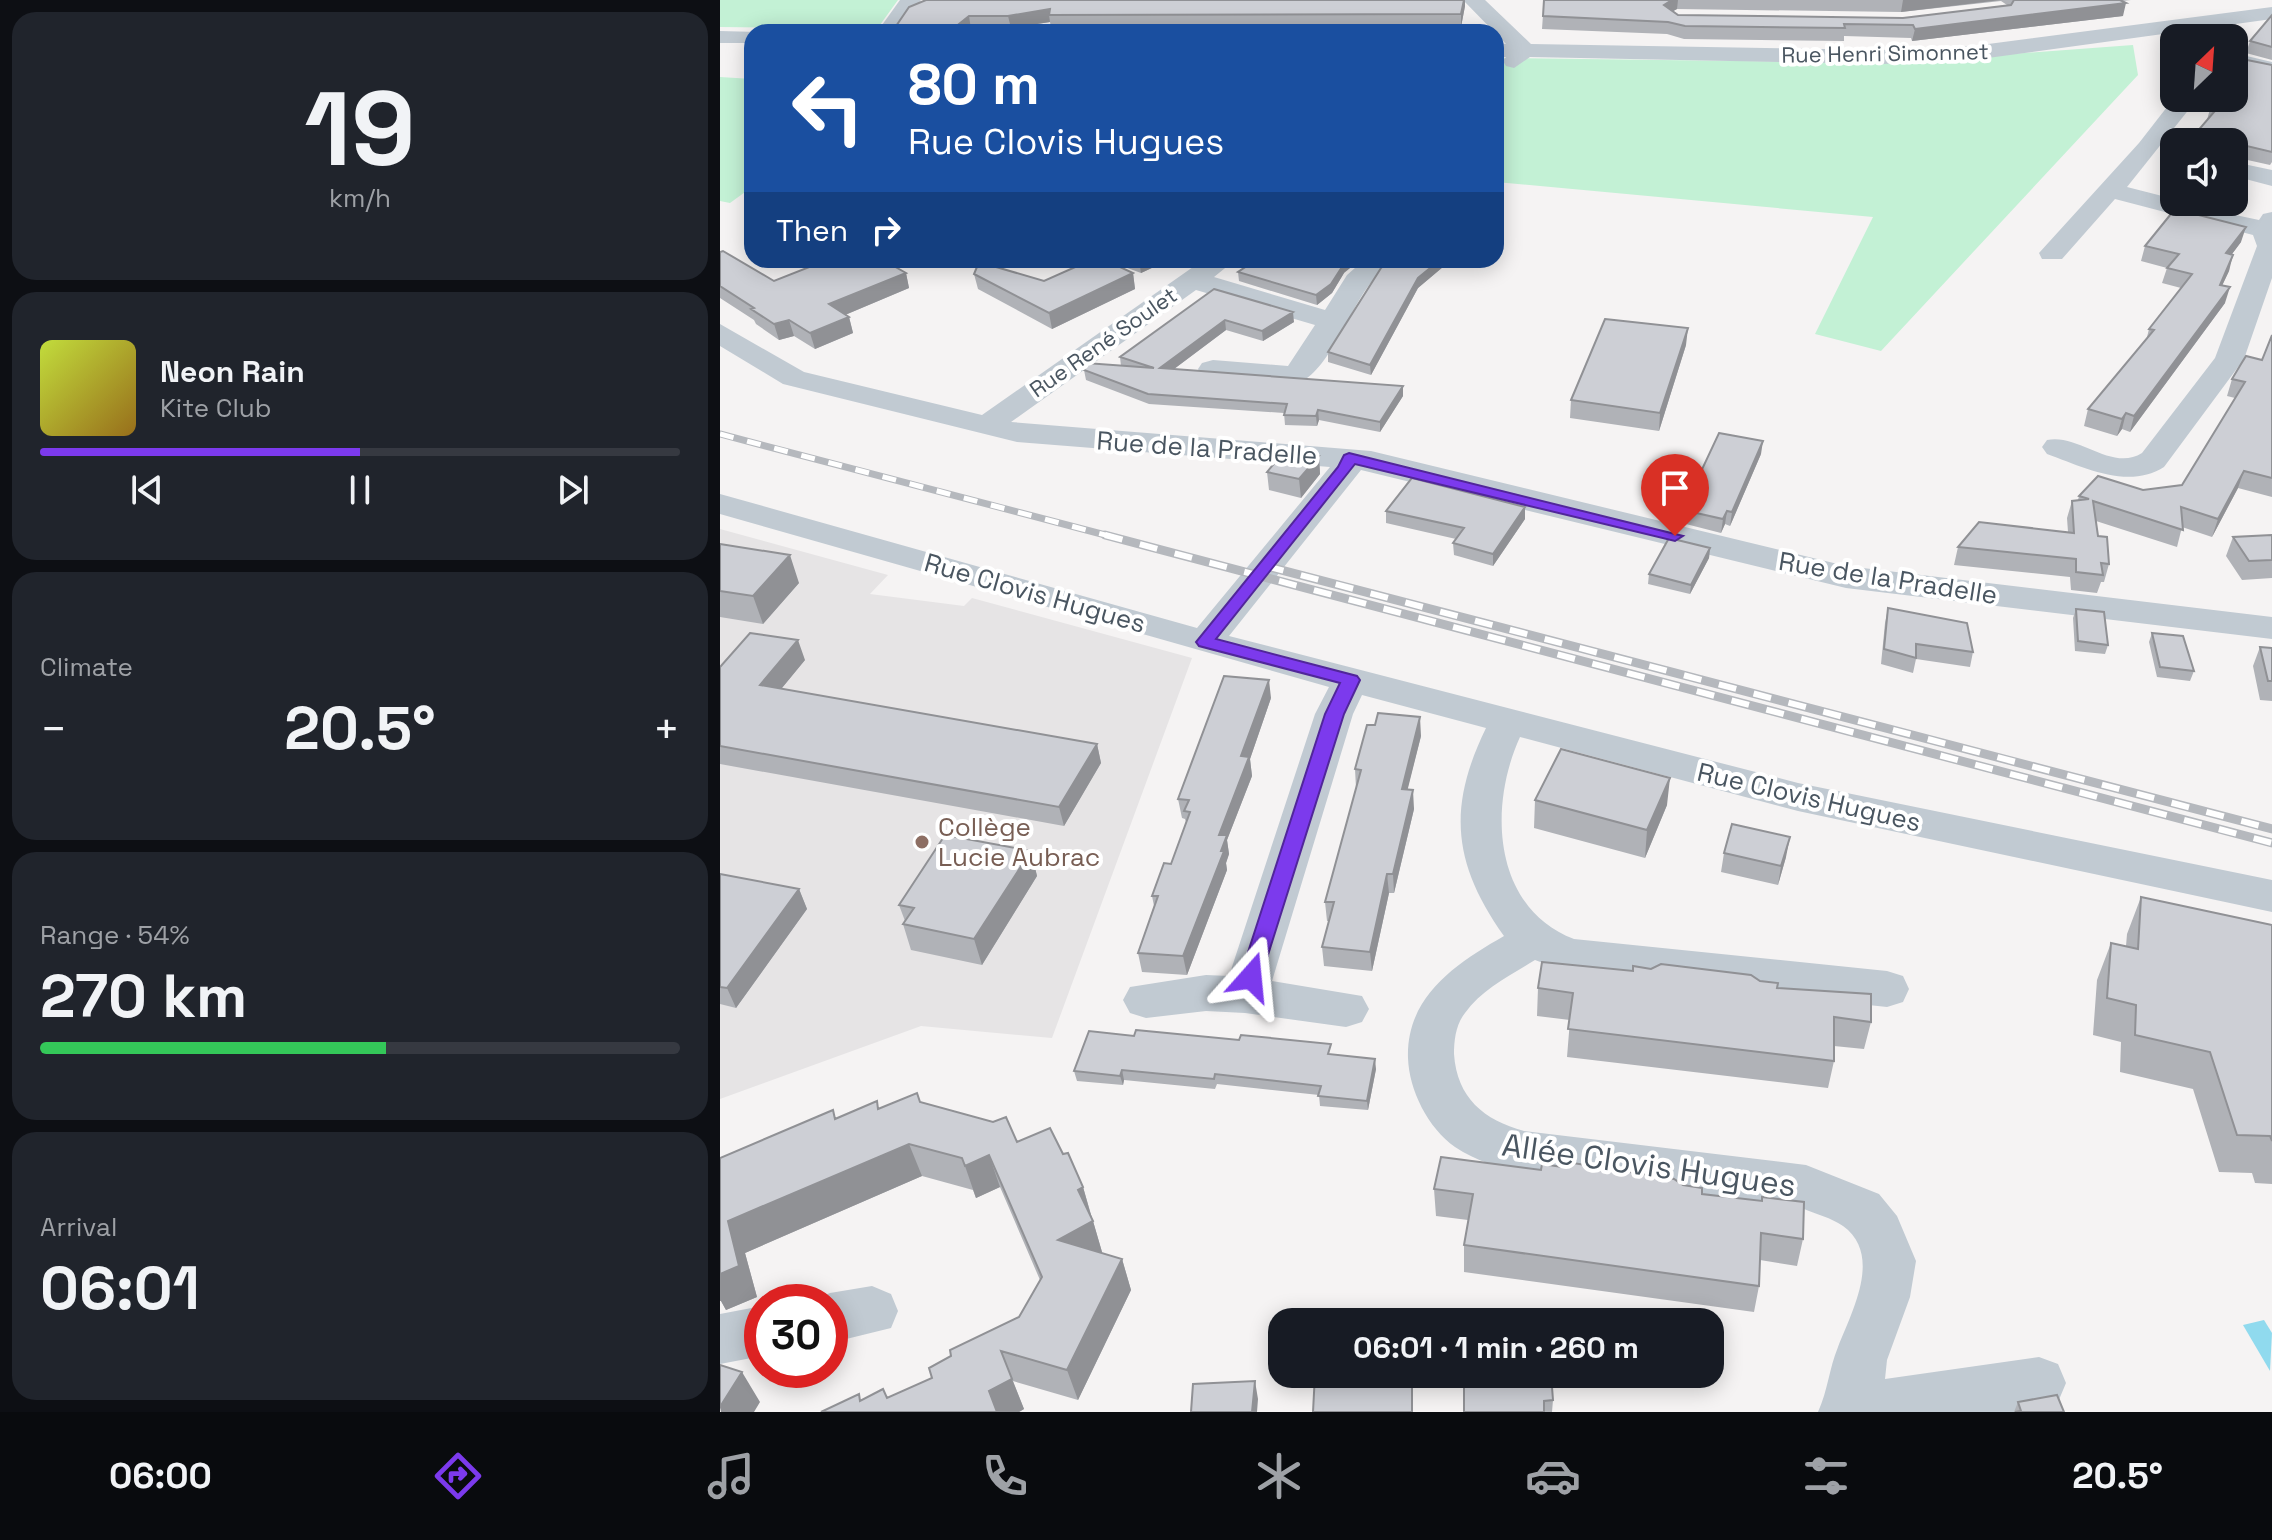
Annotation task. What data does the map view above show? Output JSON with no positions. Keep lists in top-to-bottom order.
{
  "streets": {
    "street": [
      "Rue Henri Simonnet",
      "Rue René Soulet",
      "Rue de la Pradelle",
      "Rue Clovis Hugues",
      "Allée Clovis Hugues"
    ]
  },
  "crossings": [
    ["Rue René Soulet", "Rue de la Pradelle"]
  ],
  "places": ["Collège Lucie Aubrac"],
  "north": "top right",
  "page": {
    "tile": [
      ["19", "km/h"],
      "Climate",
      ["Range · 54%", "270 km"],
      ["Arrival", "06:01"]
    ],
    "turn": ["80 m", "Rue Clovis Hugues"],
    "then": "Then",
    "song": ["Neon Rain", "Kite Club"],
    "heat": ["−", "20.5°", "+"],
    "limit": "30",
    "trip": "06:01 · 1 min · 260 m",
    "tabs": ["06:00", "20.5°"]
  }
}
